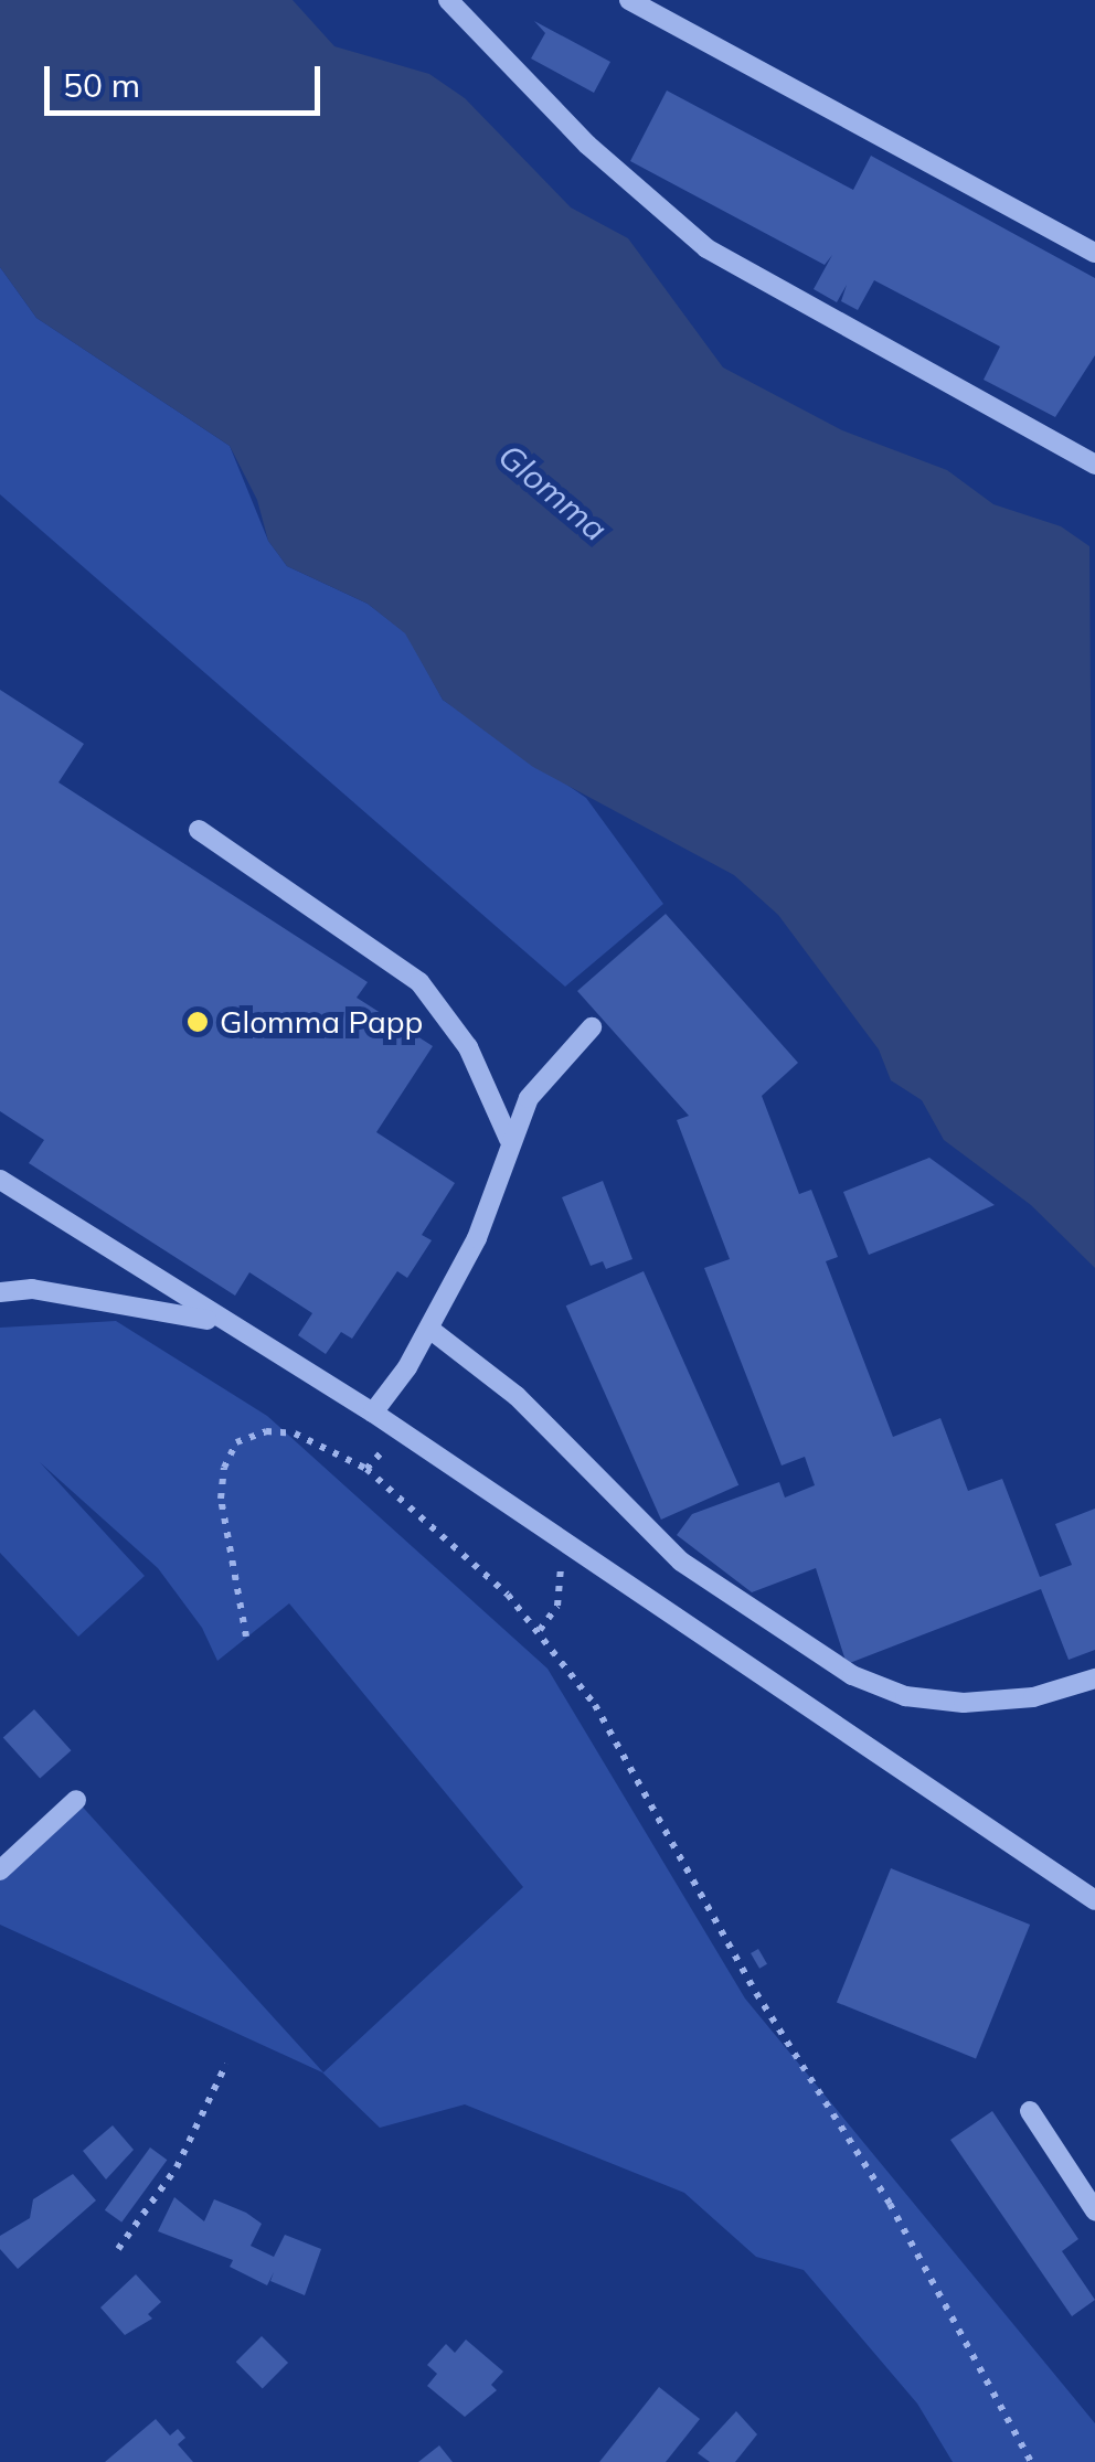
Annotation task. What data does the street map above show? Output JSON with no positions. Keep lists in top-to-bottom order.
{
  "water": ["Glomma"],
  "places": ["Glomma Papp"],
  "scale_bar": "50 m"
}
